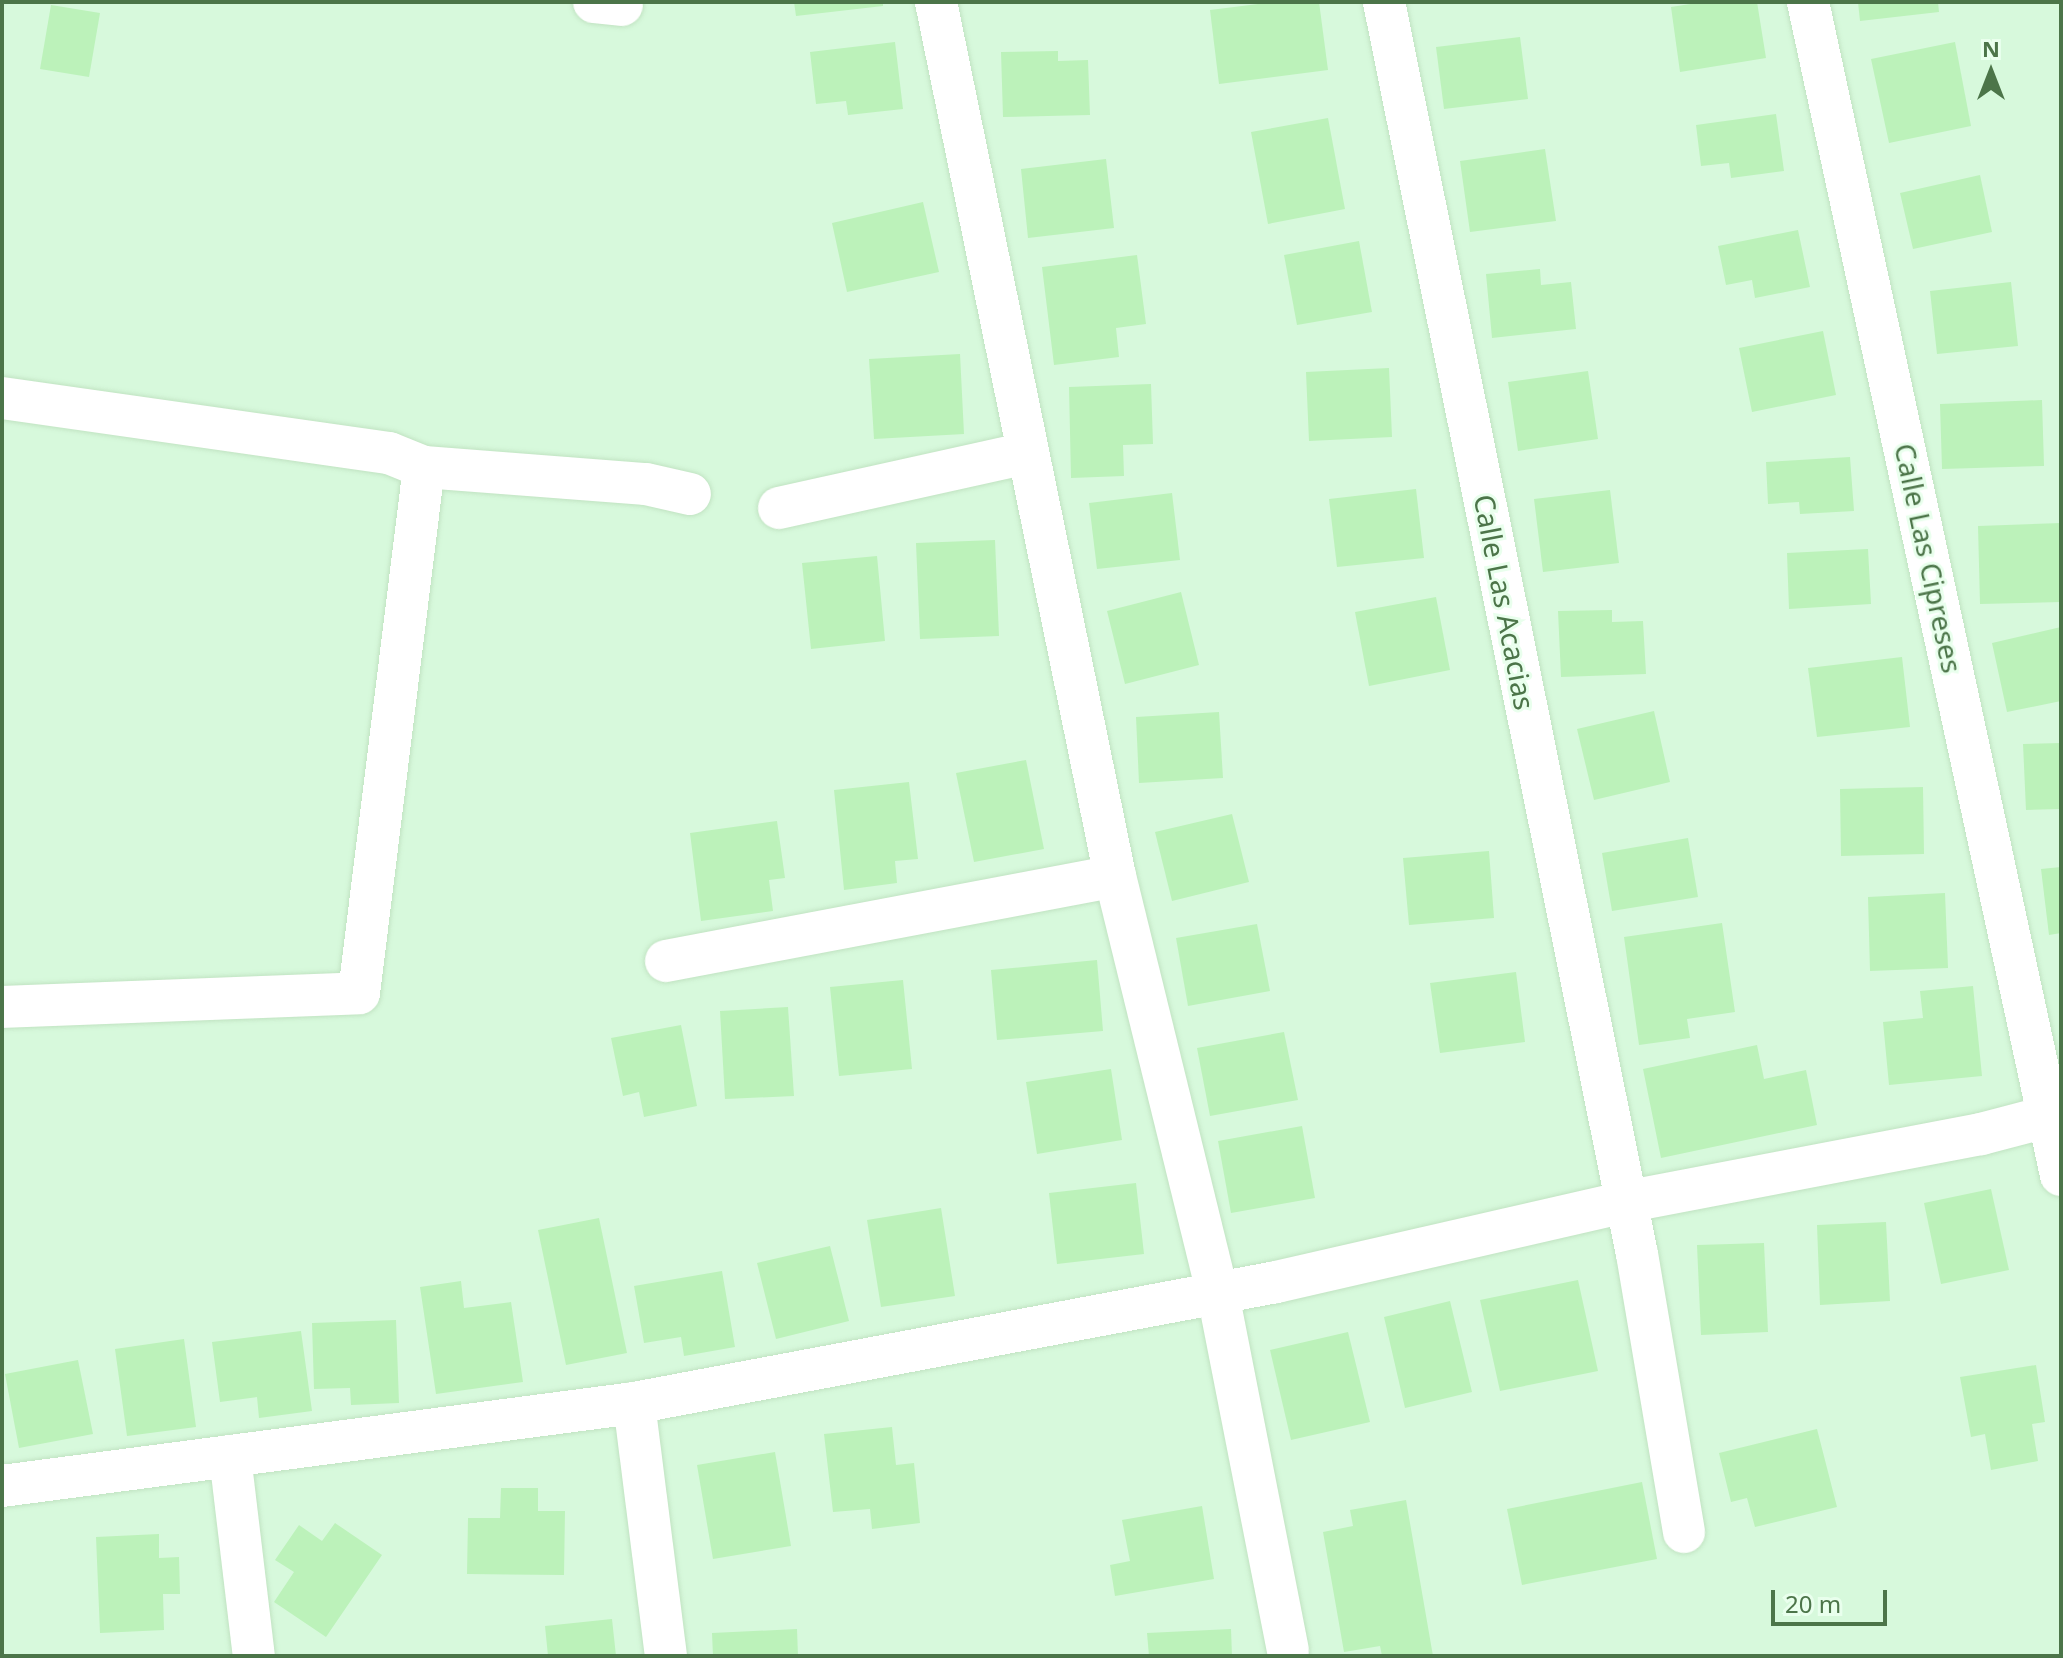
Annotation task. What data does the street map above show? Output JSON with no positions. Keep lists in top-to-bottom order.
{
  "streets": {
    "street": ["Calle Las Cipreses", "Calle Las Acacias"]
  },
  "scale_bar": "20 m",
  "north": "top"
}
